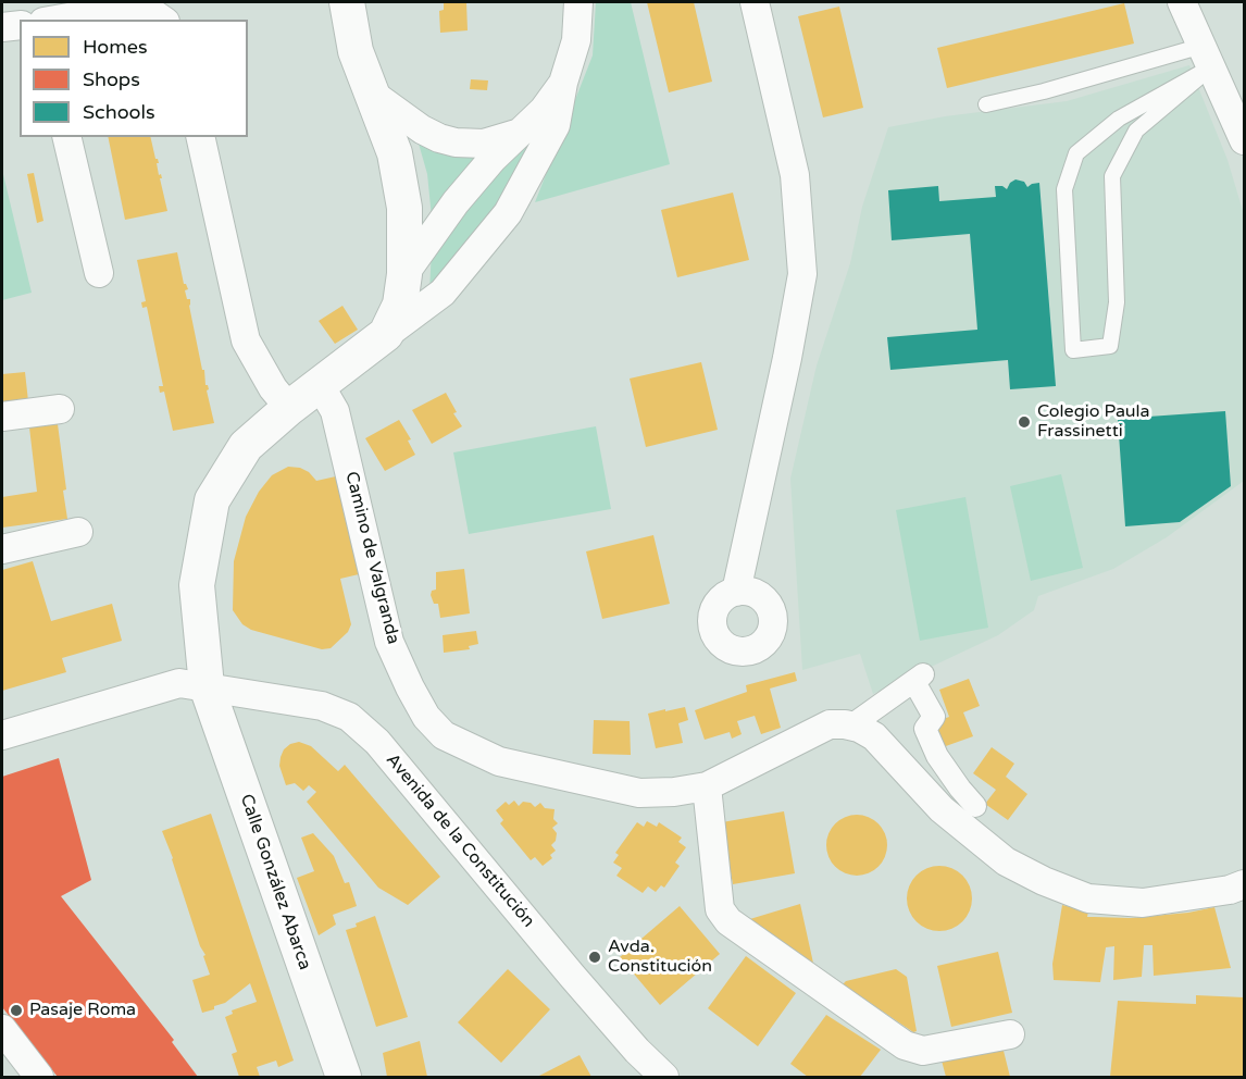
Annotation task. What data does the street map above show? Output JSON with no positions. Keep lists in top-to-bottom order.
{
  "streets": {
    "street": ["Camino de Valgranda", "Avenida de la Constitución", "Calle González Abarca"]
  },
  "crossings": [
    ["Camino de Valgranda", "Calle González Abarca"],
    ["Avenida de la Constitución", "Calle González Abarca"]
  ],
  "places": ["Colegio Paula Frassinetti", "Avda. Constitución", "Pasaje Roma"],
  "legend": ["Homes", "Shops", "Schools"]
}
